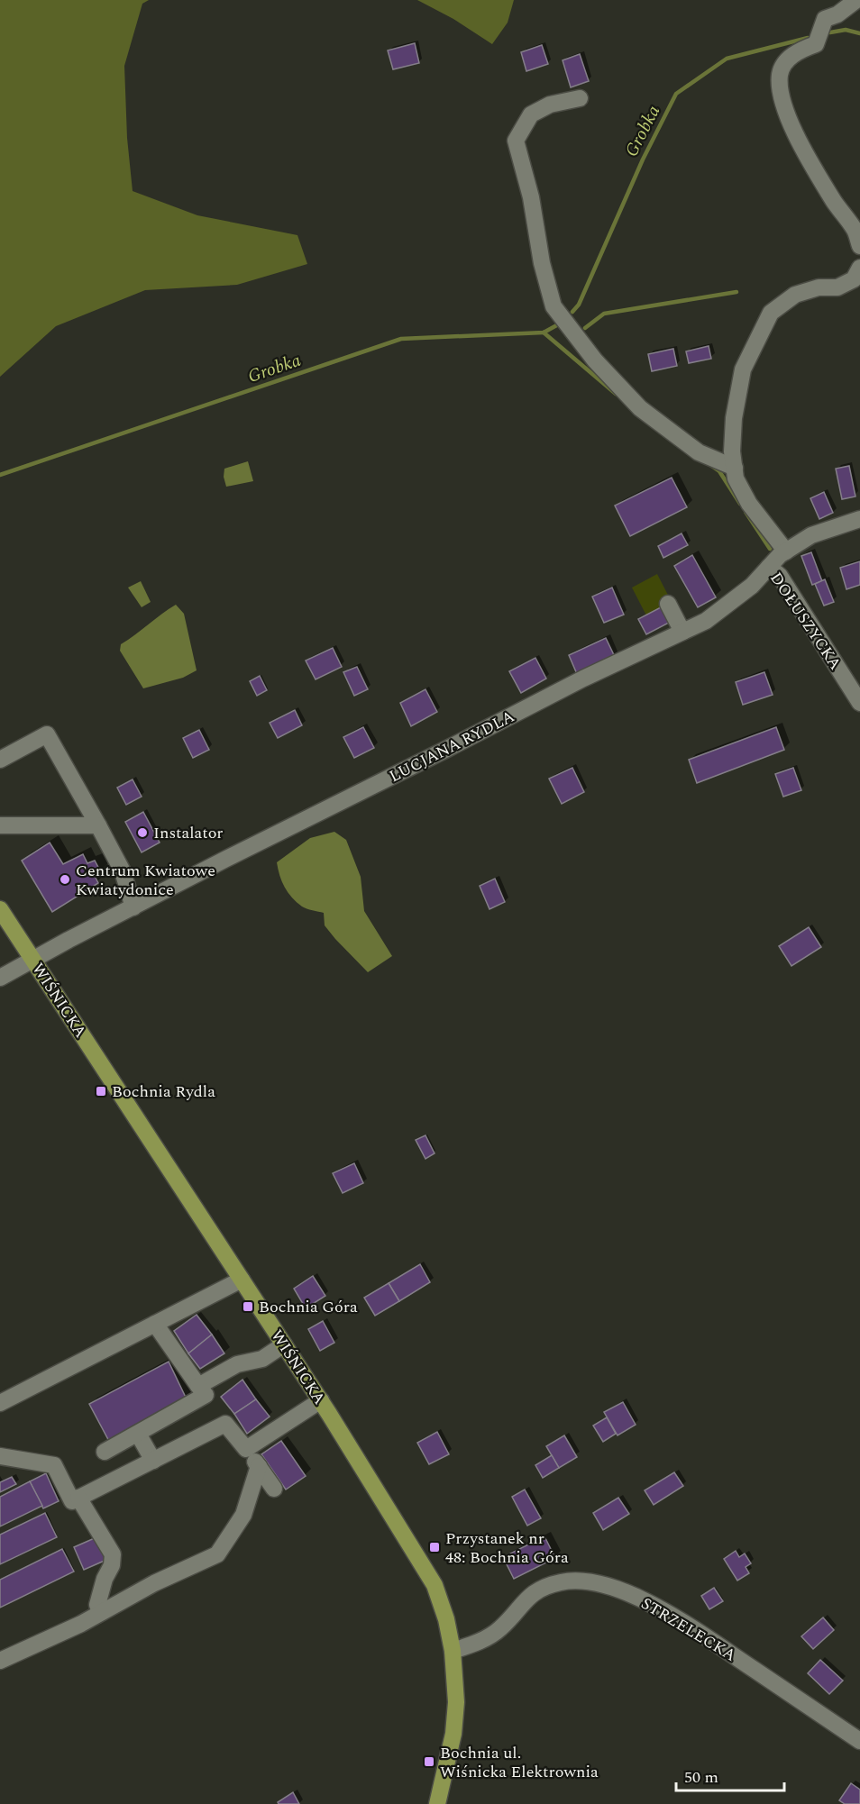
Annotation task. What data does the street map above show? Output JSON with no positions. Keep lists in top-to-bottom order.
{
  "streets": {
    "main road": ["WIŚNICKA"],
    "street": ["DOŁUSZYCKA", "LUCJANA RYDLA", "STRZELECKA"]
  },
  "crossings": [
    ["DOŁUSZYCKA", "LUCJANA RYDLA"],
    ["LUCJANA RYDLA", "WIŚNICKA"],
    ["WIŚNICKA", "STRZELECKA"]
  ],
  "water": ["Grobka"],
  "places": {
    "other": ["Instalator", "Centrum Kwiatowe Kwiatydonice"],
    "transit": [
      "Bochnia Rydla",
      "Bochnia Góra",
      "Przystanek nr 48: Bochnia Góra",
      "Bochnia ul. Wiśnicka Elektrownia"
    ]
  },
  "scale_bar": "50 m"
}
